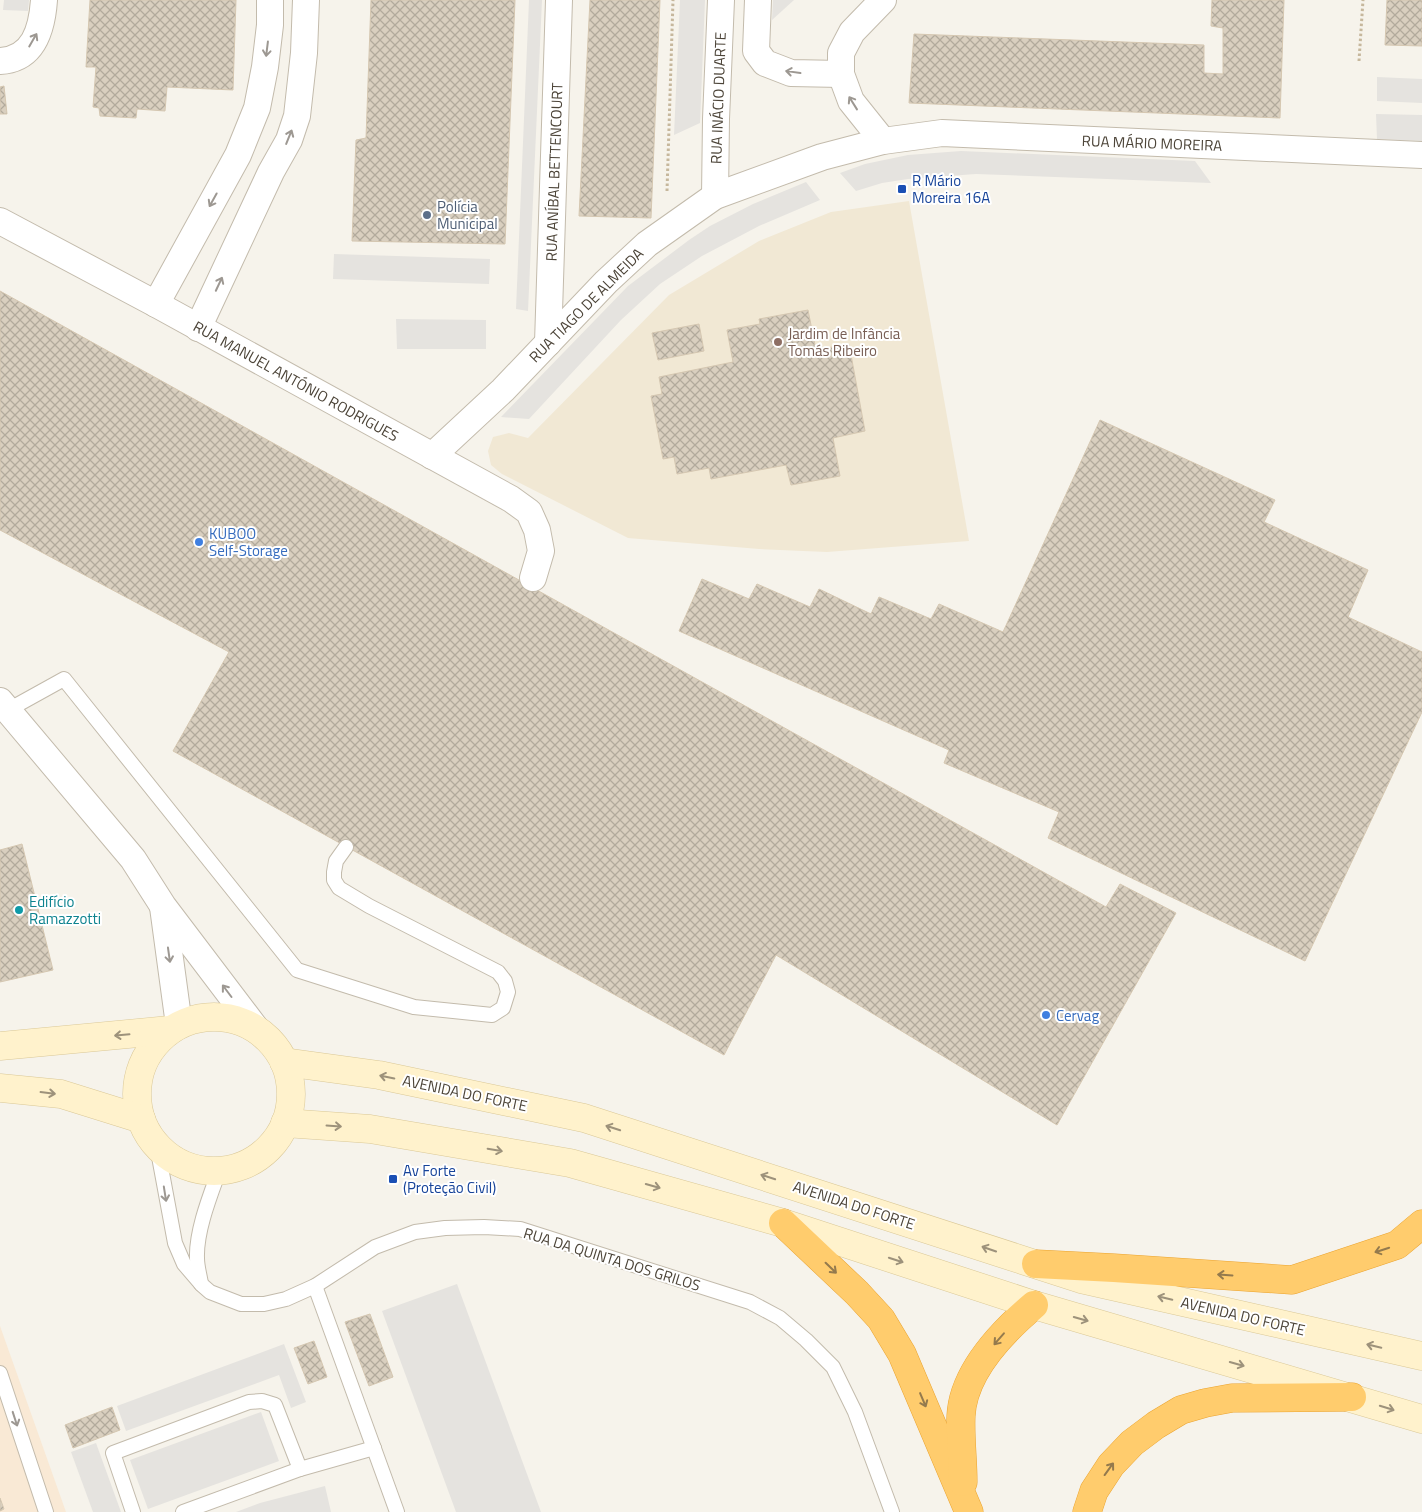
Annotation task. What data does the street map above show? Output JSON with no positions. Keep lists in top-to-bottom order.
{
  "streets": {
    "street": [
      "RUA INÁCIO DUARTE",
      "RUA MÁRIO MOREIRA",
      "RUA ANÍBAL BETTENCOURT",
      "RUA TIAGO DE ALMEIDA",
      "RUA MANUEL ANTÓNIO RODRIGUES",
      "AVENIDA DO FORTE"
    ],
    "lane": ["RUA DA QUINTA DOS GRILOS"]
  },
  "crossings": [
    ["RUA INÁCIO DUARTE", "RUA TIAGO DE ALMEIDA"],
    ["RUA MÁRIO MOREIRA", "RUA TIAGO DE ALMEIDA"],
    ["RUA ANÍBAL BETTENCOURT", "RUA TIAGO DE ALMEIDA"],
    ["RUA TIAGO DE ALMEIDA", "RUA MANUEL ANTÓNIO RODRIGUES"],
    ["AVENIDA DO FORTE", "RUA DA QUINTA DOS GRILOS"]
  ],
  "places": {
    "transit": ["R Mário Moreira 16A", "Av Forte (Proteção Civil)"],
    "other": [
      "Polícia Municipal",
      "Jardim de Infância Tomás Ribeiro",
      "KUBOO Self-Storage",
      "Edifício Ramazzotti",
      "Cervag"
    ]
  }
}
